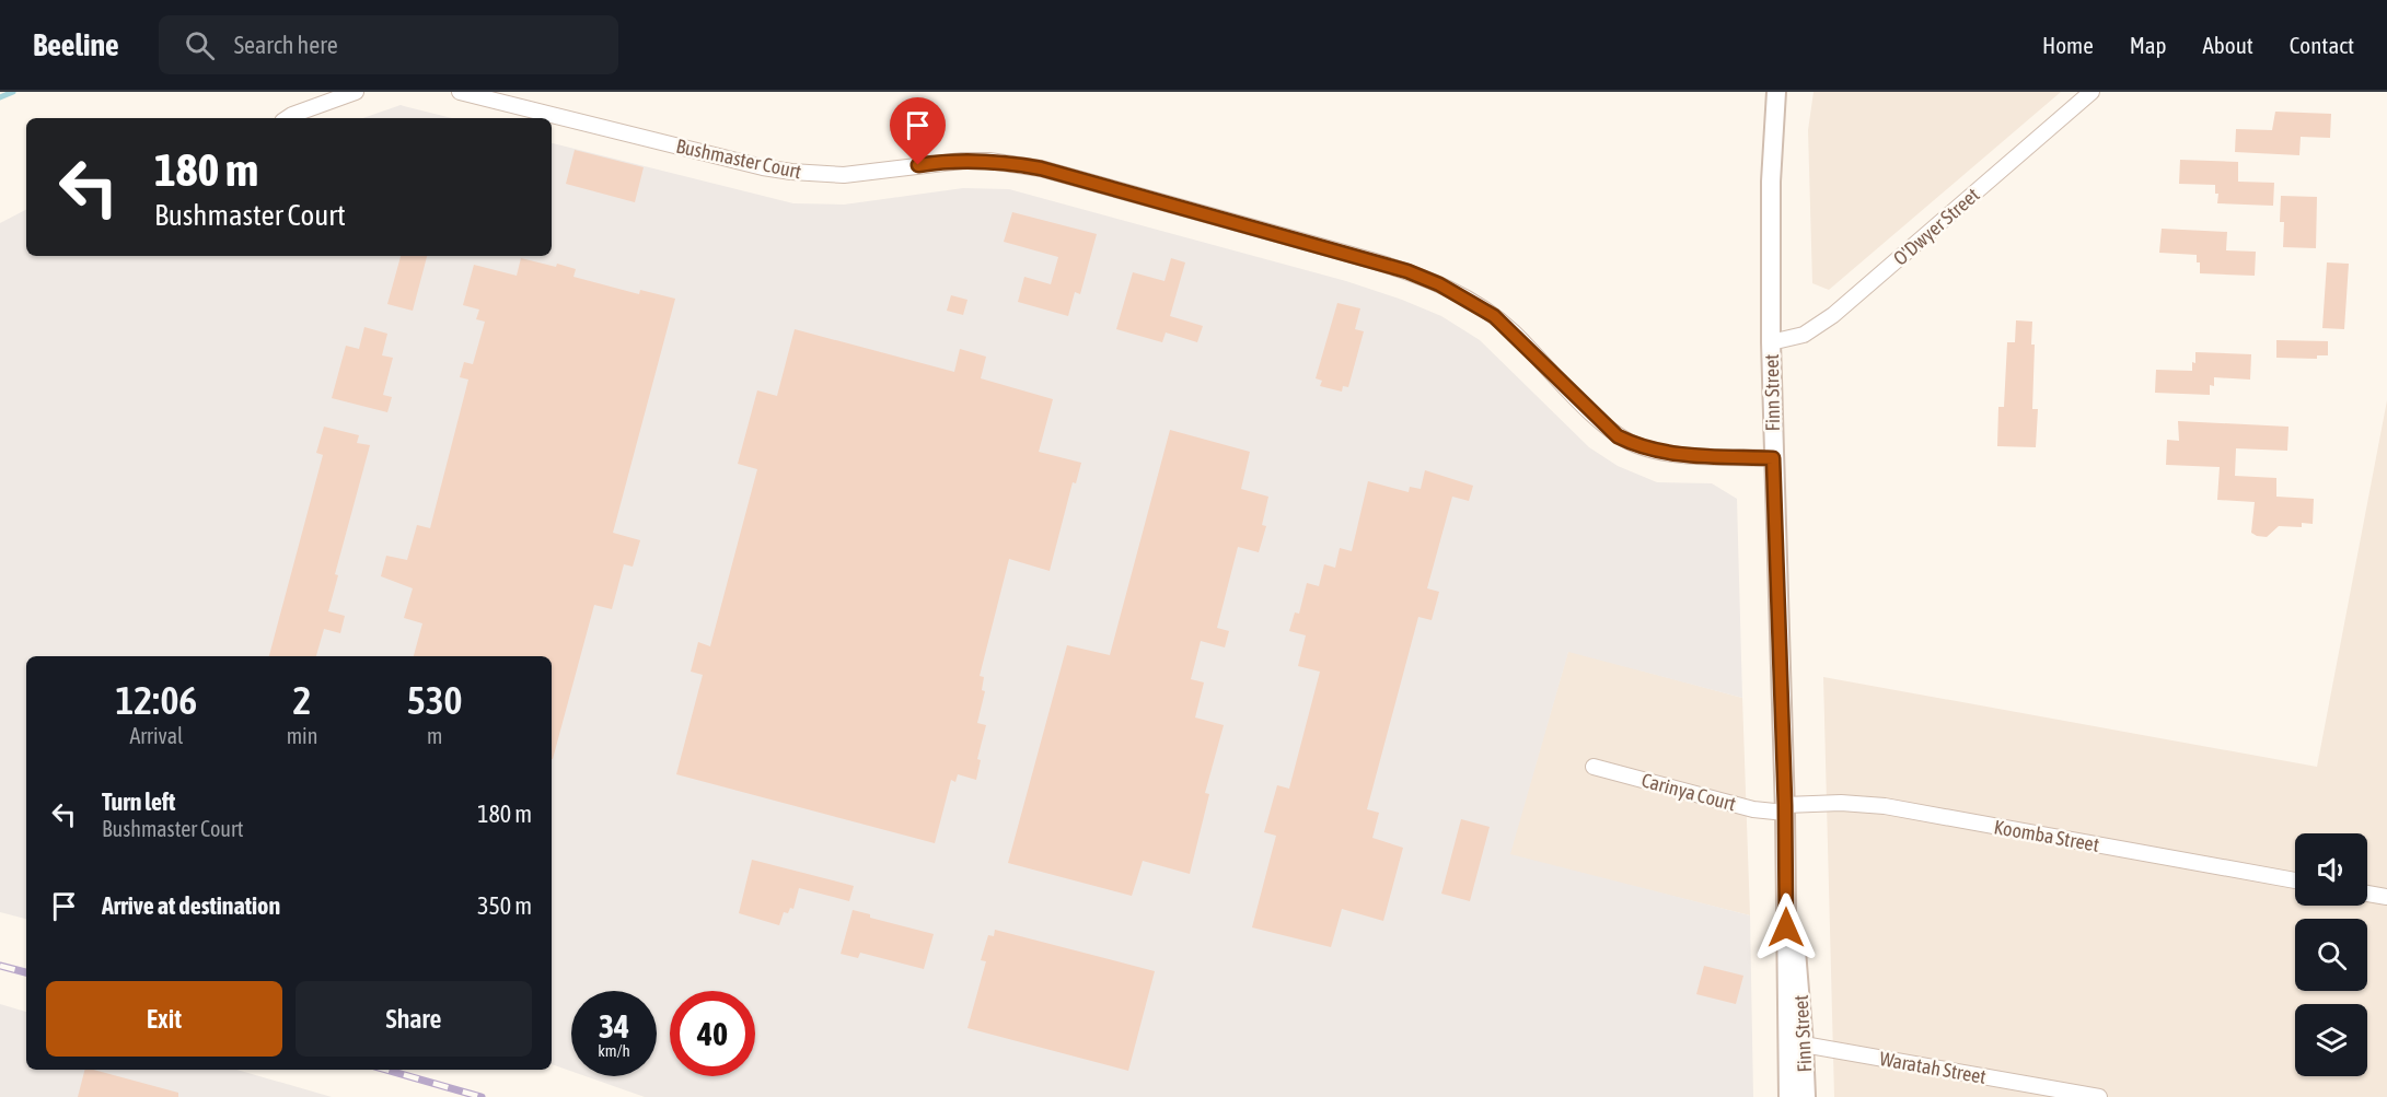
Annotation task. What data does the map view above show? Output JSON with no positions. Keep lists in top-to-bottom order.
{
  "streets": {
    "street": [
      "Bushmaster Court",
      "O'Dwyer Street",
      "Finn Street",
      "Carinya Court",
      "Koomba Street",
      "Waratah Street"
    ]
  },
  "crossings": [
    ["Bushmaster Court", "Finn Street"],
    ["O'Dwyer Street", "Finn Street"],
    ["Finn Street", "Carinya Court"],
    ["Finn Street", "Koomba Street"],
    ["Finn Street", "Waratah Street"],
    ["Carinya Court", "Koomba Street"]
  ],
  "page": {
    "header": "Beeline",
    "search": "Search here",
    "nav": [
      "Home",
      "Map",
      "About",
      "Contact"
    ],
    "turn": ["180 m", "Bushmaster Court"],
    "eta": [
      "12:06",
      "Arrival",
      "2",
      "min",
      "530",
      "m"
    ],
    "list": [
      {
        "name": "Turn left",
        "note": "Bushmaster Court",
        "value": "180 m"
      },
      {
        "name": "Arrive at destination",
        "value": "350 m"
      }
    ],
    "buttons": ["Exit", "Share"],
    "speed": "34 km/h",
    "limit": "40"
  }
}
